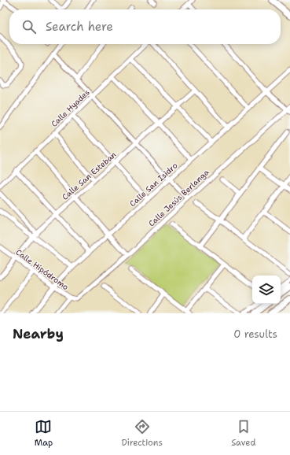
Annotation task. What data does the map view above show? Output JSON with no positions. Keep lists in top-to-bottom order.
{
  "streets": {
    "street": [
      "Calle Hyades",
      "Calle San Esteban",
      "Calle San Isidro",
      "Calle Jesús Berlanga",
      "Calle Hipódromo"
    ]
  },
  "crossings": [
    ["Calle San Esteban", "Calle Hipódromo"],
    ["Calle San Isidro", "Calle Hipódromo"],
    ["Calle Jesús Berlanga", "Calle Hipódromo"]
  ],
  "page": {
    "search": "Search here",
    "heading": ["Nearby", "0 results"],
    "nav": ["Map", "Directions", "Saved"]
  }
}
